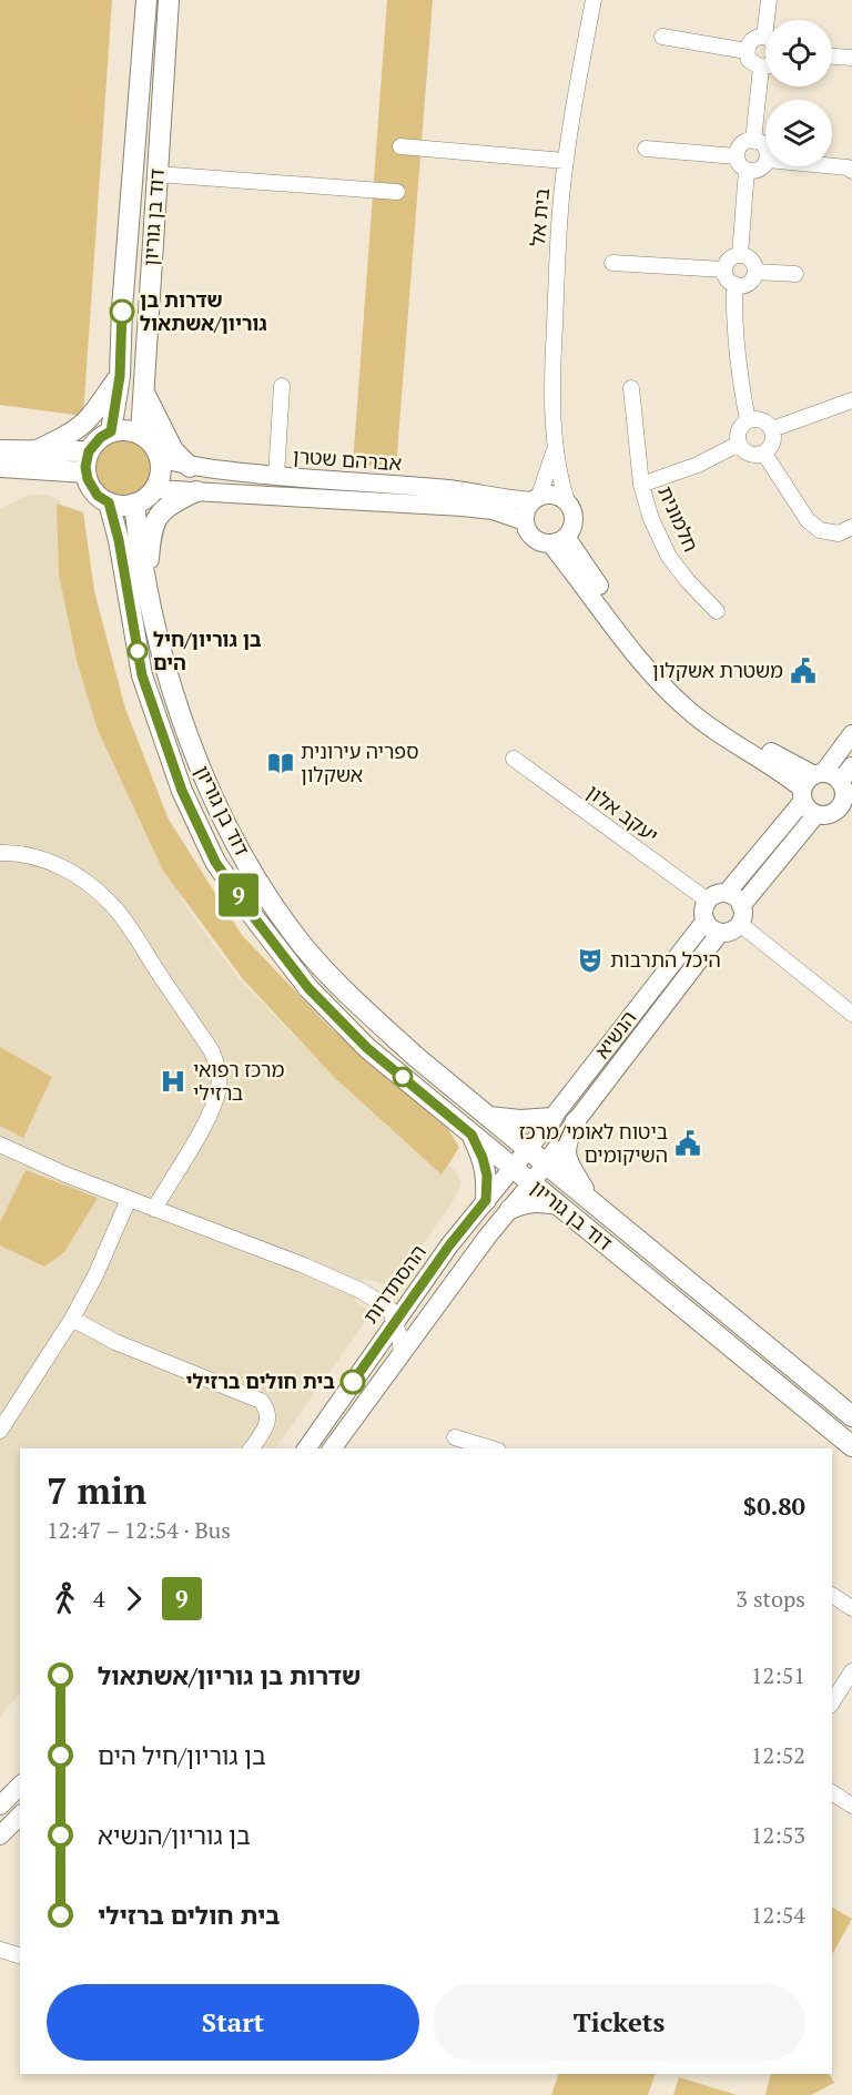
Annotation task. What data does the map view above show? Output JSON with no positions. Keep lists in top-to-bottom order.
{
  "streets": {
    "main road": ["דוד בן גוריון"],
    "street": [
      "בית אל",
      "אברהם שטרן",
      "חלמונית",
      "יעקב אלון",
      "הנשיא",
      "ההסתדרות"
    ]
  },
  "crossings": [
    ["דוד בן גוריון", "אברהם שטרן"],
    ["דוד בן גוריון", "הנשיא"],
    ["דוד בן גוריון", "ההסתדרות"],
    ["בית אל", "אברהם שטרן"],
    ["יעקב אלון", "הנשיא"],
    ["הנשיא", "ההסתדרות"]
  ],
  "places": {
    "other": ["שדרות בן גוריון/אשתאול", "בן גוריון/חיל הים", "בית חולים ברזילי"],
    "public building": ["משטרת אשקלון", "ביטוח לאומי/מרכז השיקומים"],
    "library": ["ספריה עירונית אשקלון"],
    "theatre": ["היכל התרבות"],
    "hospital": ["מרכז רפואי ברזילי"]
  },
  "lines": ["bus line 9"],
  "page": {
    "on_map": "9",
    "heading": ["7 min", "12:47 – 12:54 · Bus", "$0.80"],
    "legs": ["4", "9", "3 stops"],
    "list": [
      {
        "name": "שדרות בן גוריון/אשתאול",
        "value": "12:51"
      },
      {
        "name": "בן גוריון/חיל הים",
        "value": "12:52"
      },
      {
        "name": "בן גוריון/הנשיא",
        "value": "12:53"
      },
      {
        "name": "בית חולים ברזילי",
        "value": "12:54"
      }
    ],
    "buttons": ["Start", "Tickets"]
  }
}
